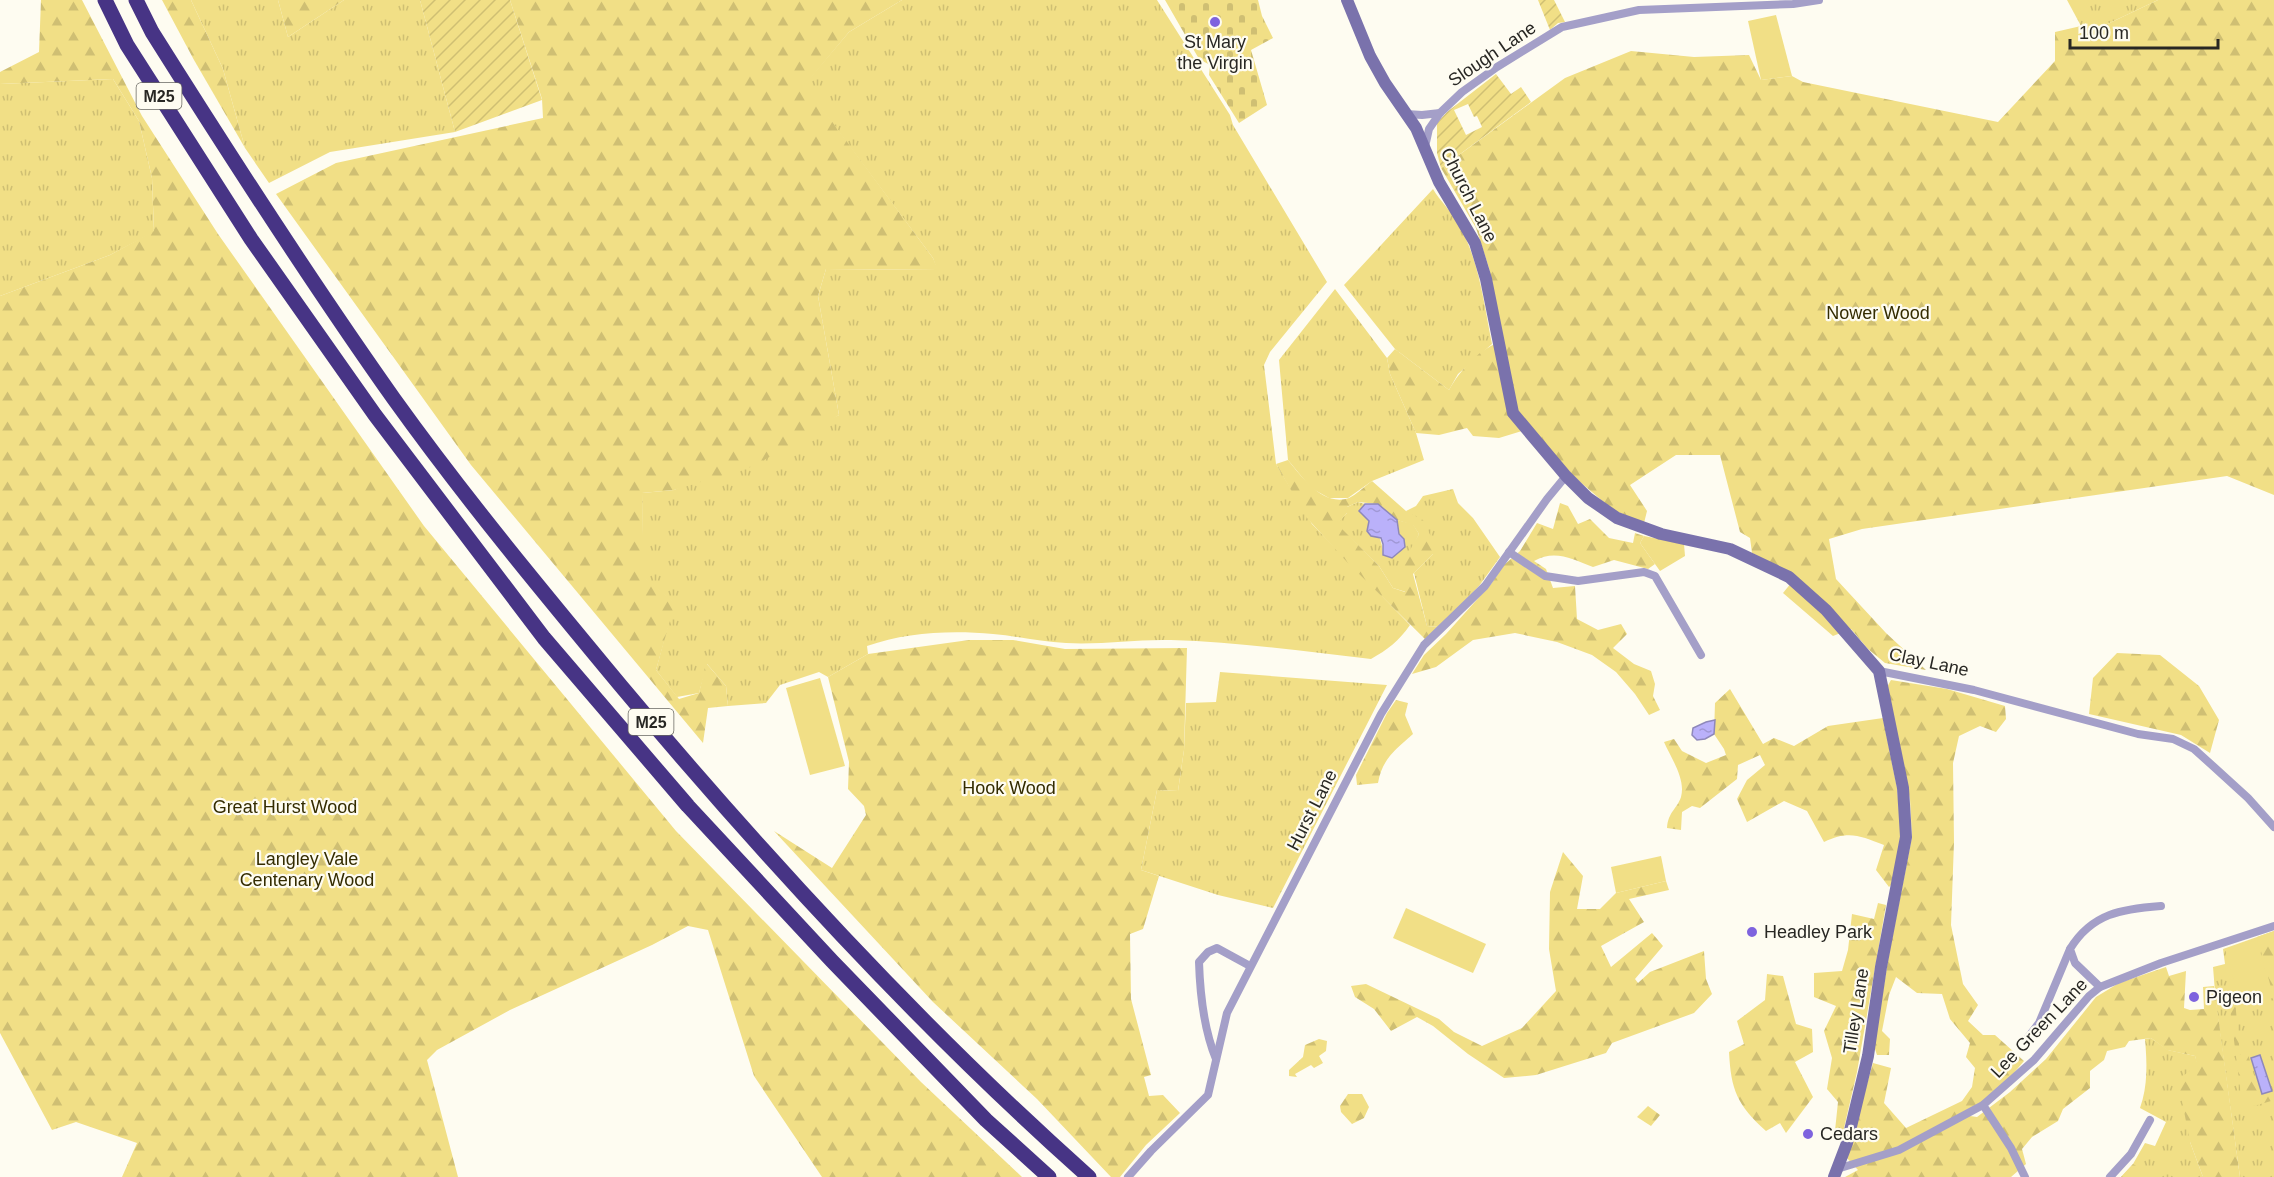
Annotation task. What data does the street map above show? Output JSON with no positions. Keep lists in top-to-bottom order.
{
  "streets": {
    "highway": ["M25"],
    "street": [
      "Slough Lane",
      "Church Lane",
      "Clay Lane",
      "Hurst Lane",
      "Tilley Lane",
      "Lee Green Lane"
    ]
  },
  "crossings": [
    ["Slough Lane", "Church Lane"],
    ["Church Lane", "Clay Lane"],
    ["Church Lane", "Hurst Lane"],
    ["Clay Lane", "Hurst Lane"],
    ["Clay Lane", "Tilley Lane"],
    ["Tilley Lane", "Lee Green Lane"]
  ],
  "parks": [
    "Nower Wood",
    "Hook Wood",
    "Great Hurst Wood",
    "Langley Vale Centenary Wood"
  ],
  "places": [
    "St Mary the Virgin",
    "Headley Park",
    "Pigeon",
    "Cedars"
  ],
  "scale_bar": "100 m"
}
